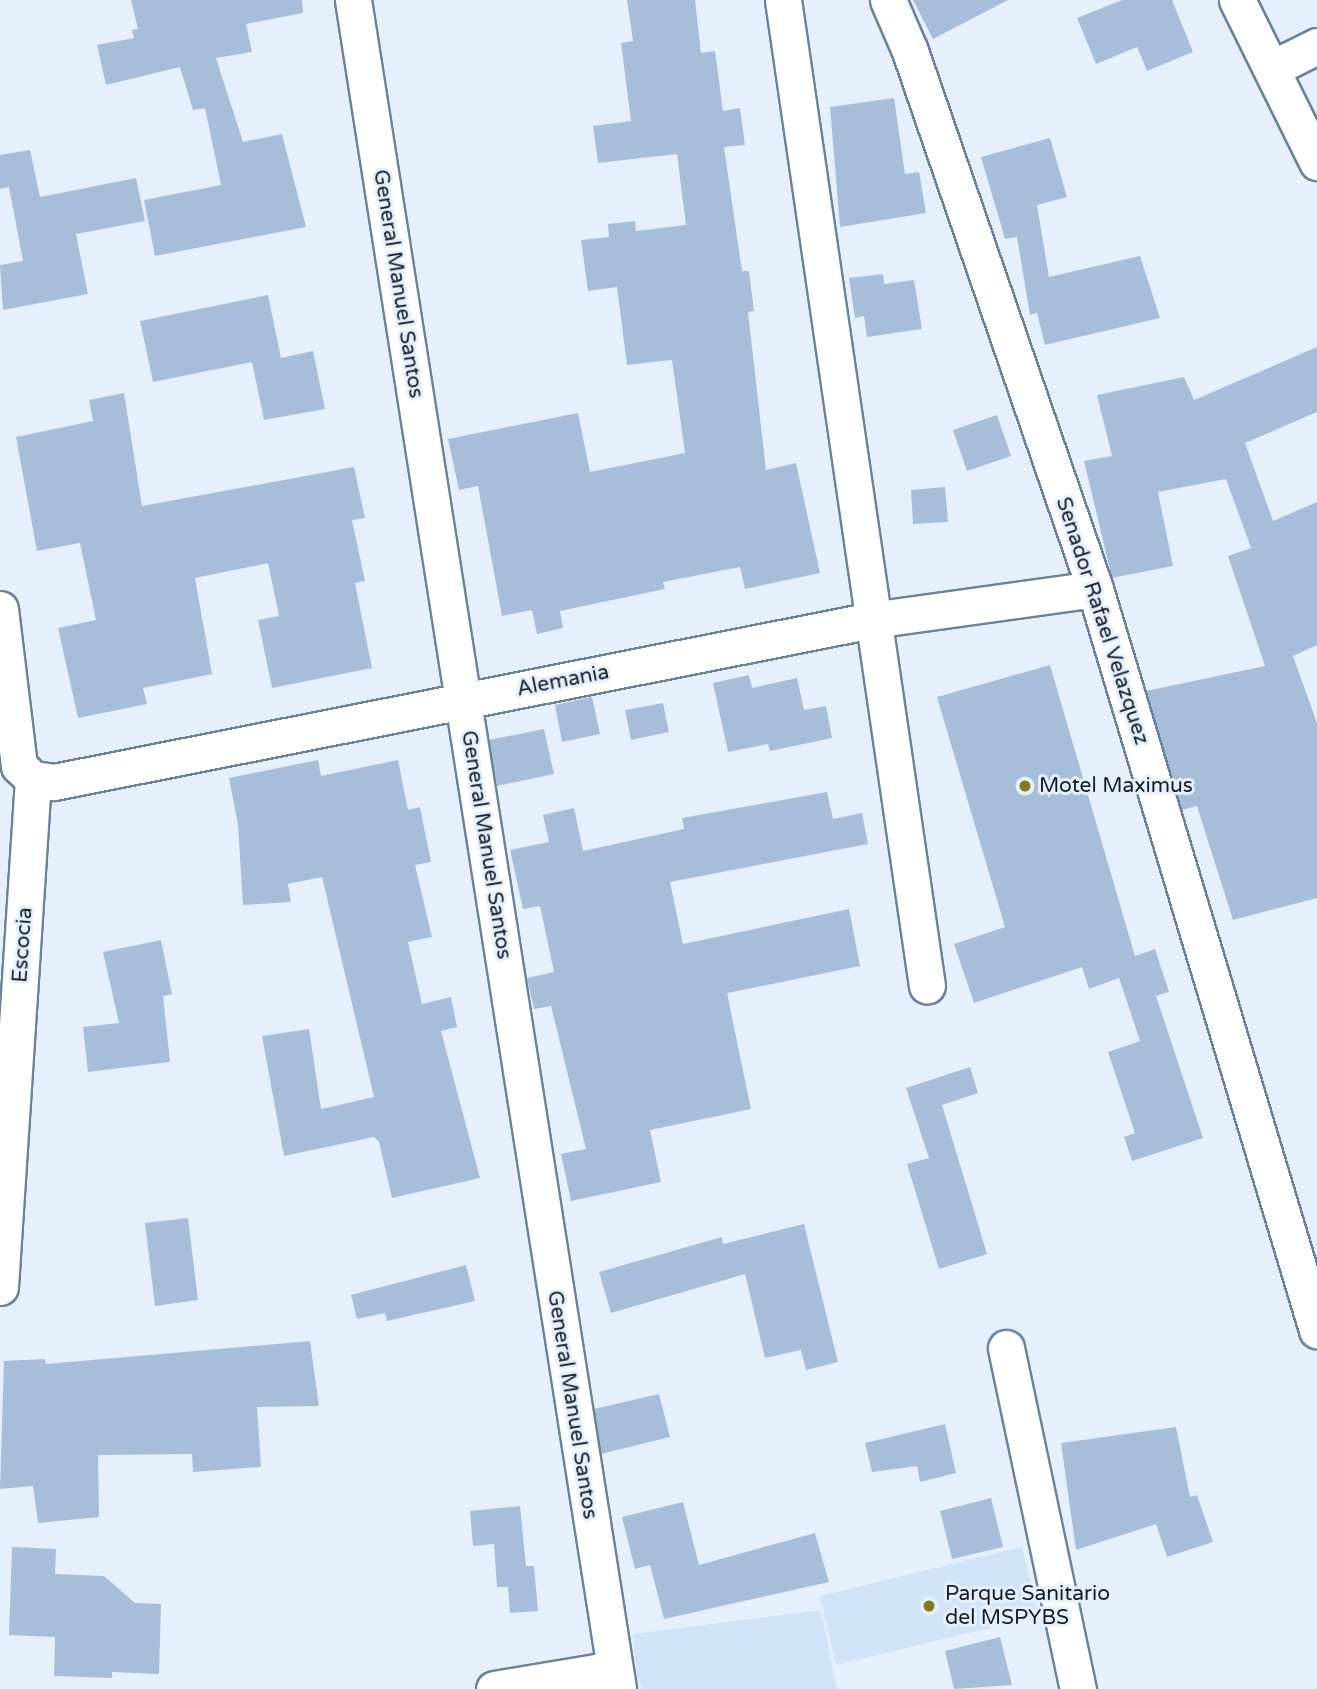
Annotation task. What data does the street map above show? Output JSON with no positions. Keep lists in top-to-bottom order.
{
  "streets": {
    "street": [
      "General Manuel Santos",
      "Senador Rafael Velazquez",
      "Alemania",
      "Escocia"
    ]
  },
  "crossings": [
    ["General Manuel Santos", "Alemania"],
    ["Senador Rafael Velazquez", "Alemania"],
    ["Alemania", "Escocia"]
  ],
  "places": ["Motel Maximus", "Parque Sanitario del MSPYBS"]
}
